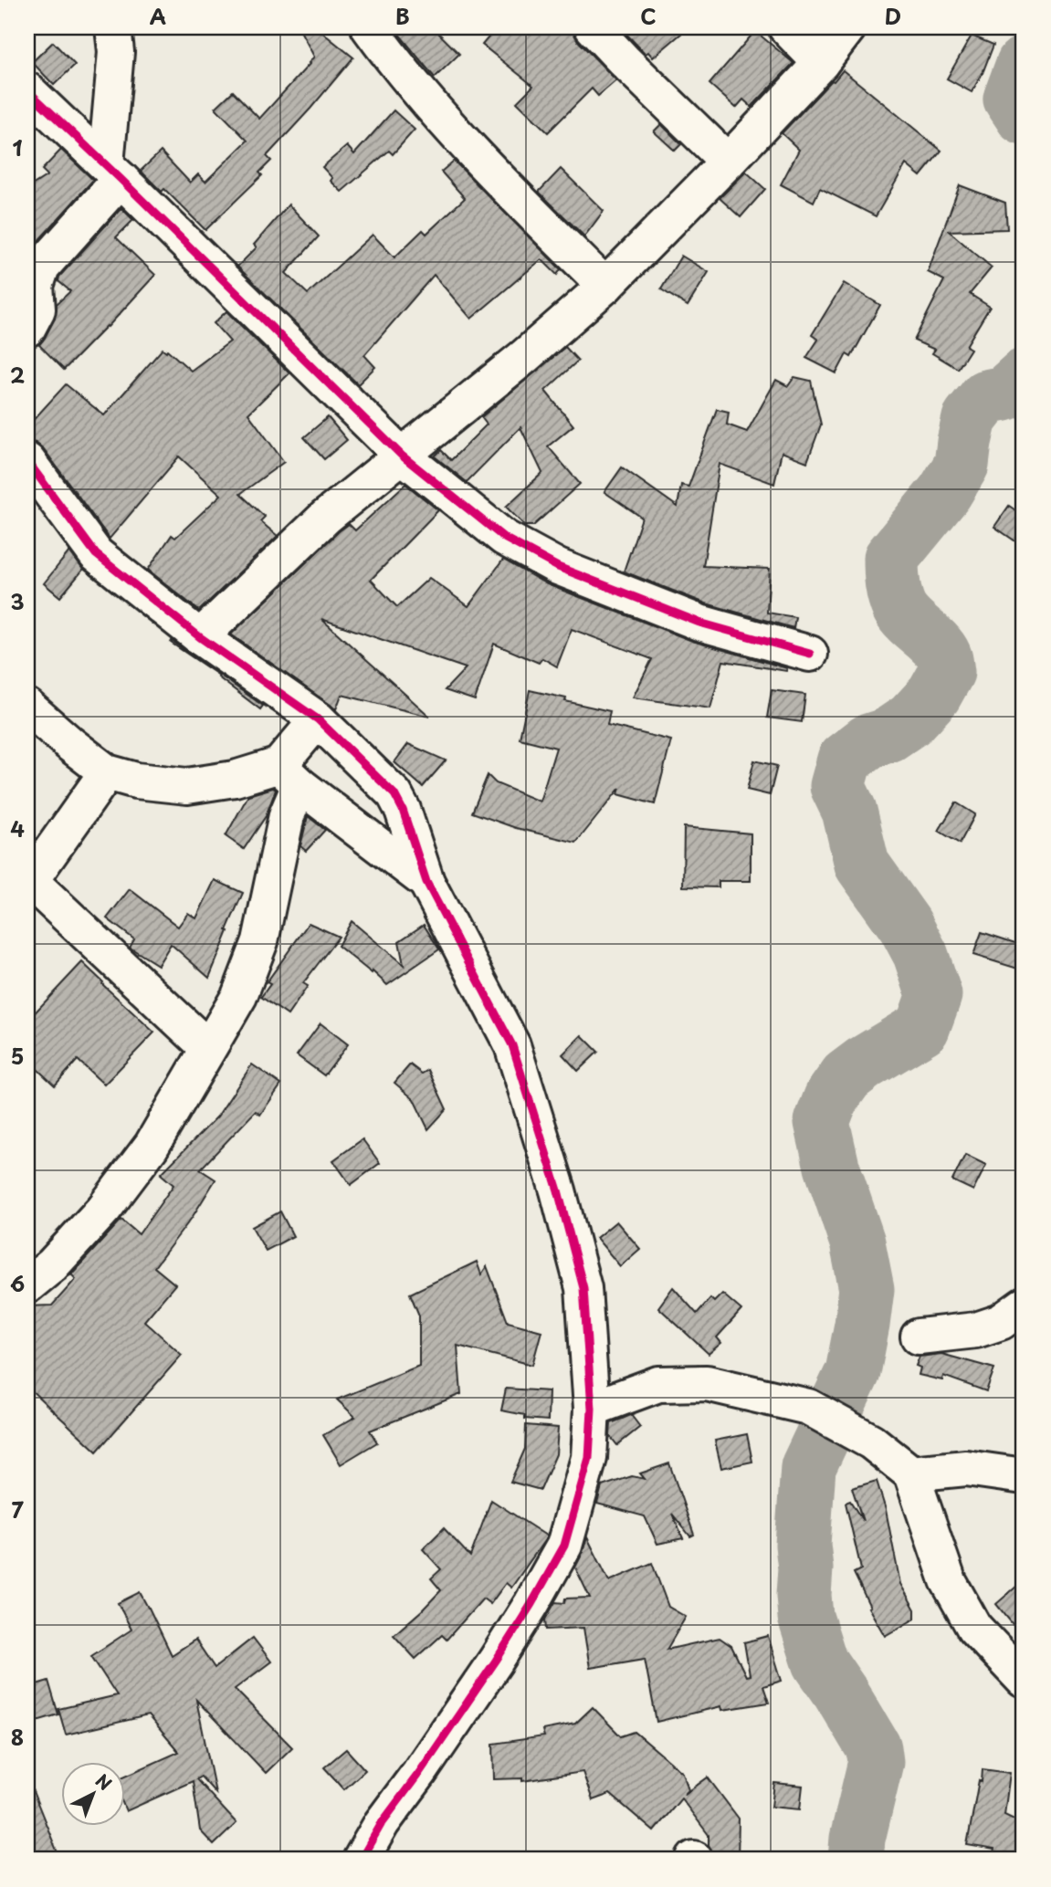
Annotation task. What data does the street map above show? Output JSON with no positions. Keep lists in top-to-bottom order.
{
  "north": "top right",
  "grid": {
    "columns": [
      "A",
      "B",
      "C",
      "D"
    ],
    "rows": [
      "1",
      "2",
      "3",
      "4",
      "5",
      "6",
      "7",
      "8"
    ]
  }
}
